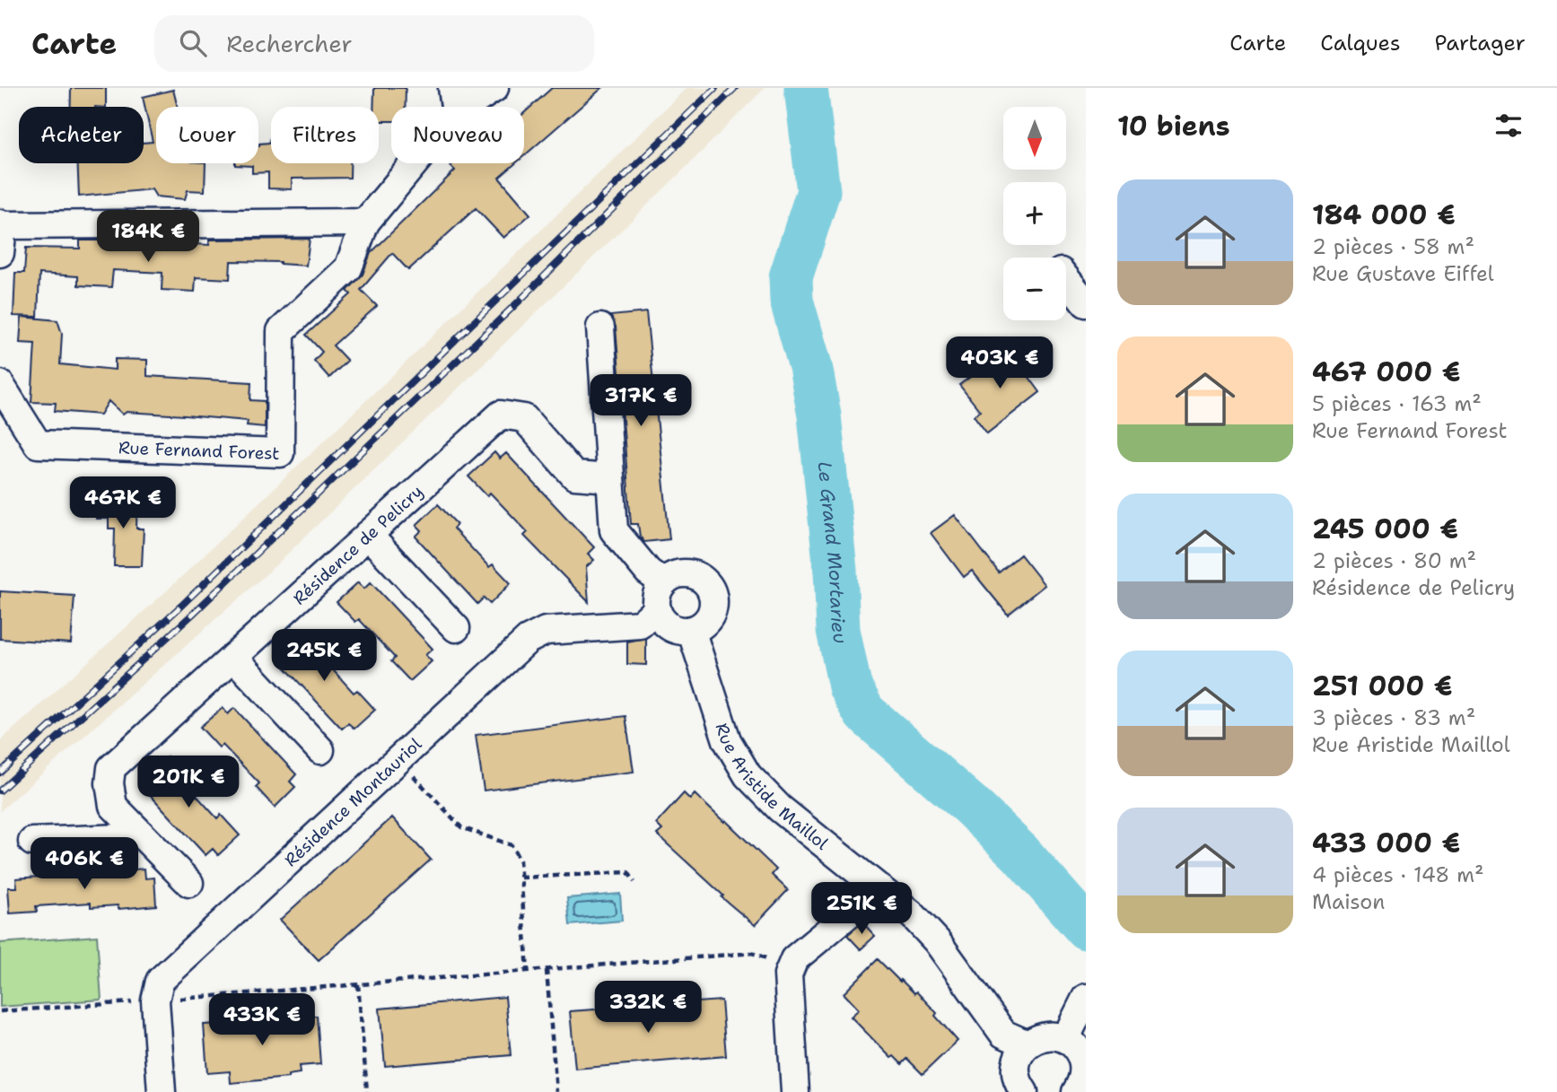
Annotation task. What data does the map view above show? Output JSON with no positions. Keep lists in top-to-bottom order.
{
  "streets": {
    "street": [
      "Rue Fernand Forest",
      "Résidence de Pelicry",
      "Rue Aristide Maillol",
      "Résidence Montauriol"
    ]
  },
  "crossings": [
    ["Rue Aristide Maillol", "Résidence Montauriol"]
  ],
  "water": ["Le Grand Mortarieu"],
  "north": "bottom",
  "page": {
    "header": "Carte",
    "search": "Rechercher",
    "nav": ["Carte", "Calques", "Partager"],
    "heading": "10 biens",
    "map_buttons": ["+", "−"],
    "chip": [
      "Acheter",
      "Louer",
      "Filtres",
      "Nouveau"
    ],
    "list": [
      {
        "name": "184 000 €",
        "note": "2 pièces · 58 m² · Rue Gustave Eiffel"
      },
      {
        "name": "467 000 €",
        "note": "5 pièces · 163 m² · Rue Fernand Forest"
      },
      {
        "name": "245 000 €",
        "note": "2 pièces · 80 m² · Résidence de Pelicry"
      },
      {
        "name": "251 000 €",
        "note": "3 pièces · 83 m² · Rue Aristide Maillol"
      },
      {
        "name": "433 000 €",
        "note": "4 pièces · 148 m² · Maison"
      }
    ],
    "price": [
      "184K €",
      "403K €",
      "317K €",
      "467K €",
      "245K €",
      "201K €",
      "406K €",
      "251K €",
      "332K €",
      "433K €"
    ]
  }
}
